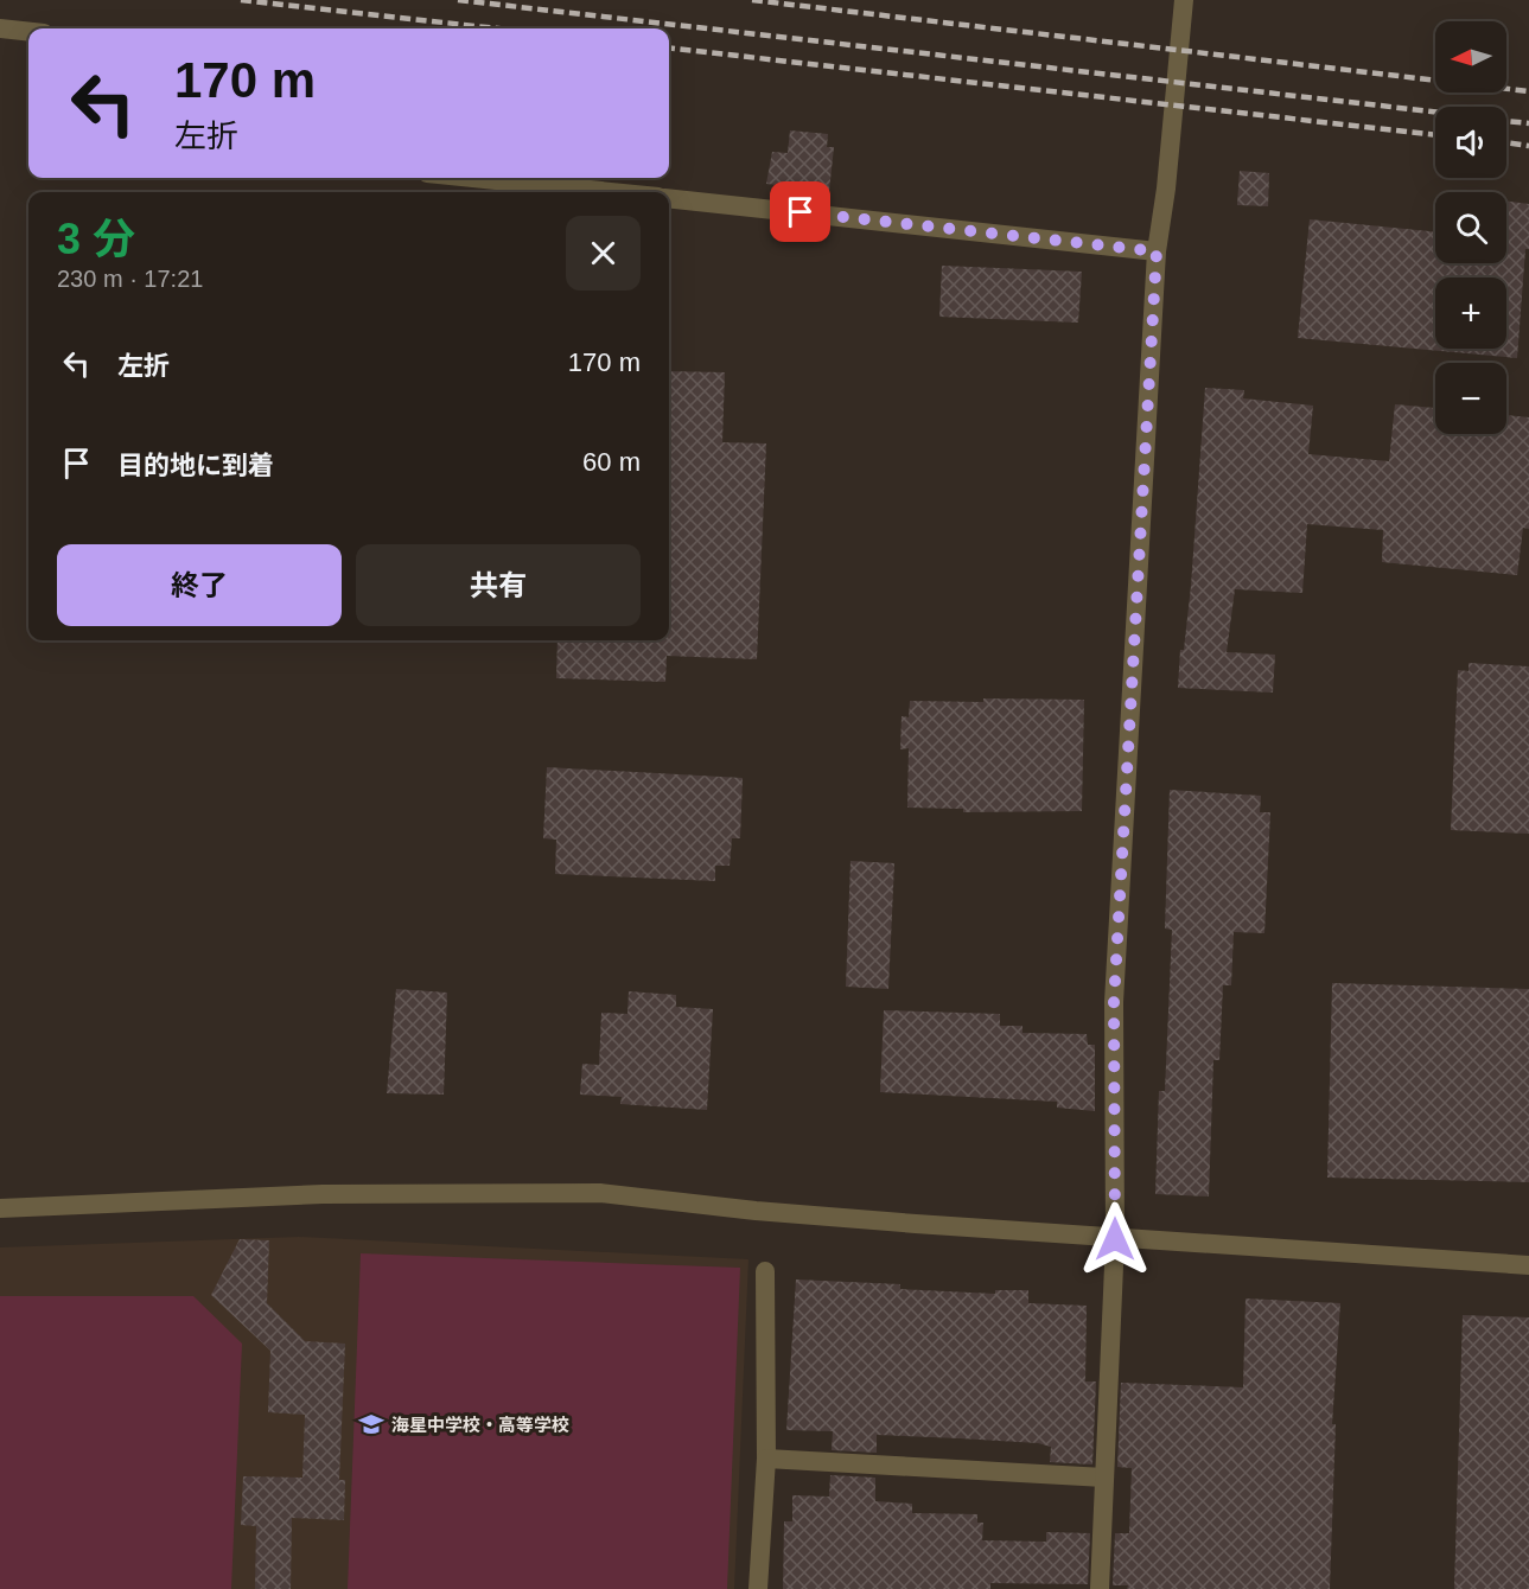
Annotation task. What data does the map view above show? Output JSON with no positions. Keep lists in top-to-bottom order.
{
  "places": {
    "school or university": ["海星中学校・高等学校"]
  },
  "north": "left",
  "page": {
    "map_buttons": ["+", "−"],
    "turn": ["170 m", "左折"],
    "heading": ["3 分", "230 m · 17:21"],
    "list": [
      {
        "name": "左折",
        "value": "170 m"
      },
      {
        "name": "目的地に到着",
        "value": "60 m"
      }
    ],
    "buttons": ["終了", "共有"]
  }
}
